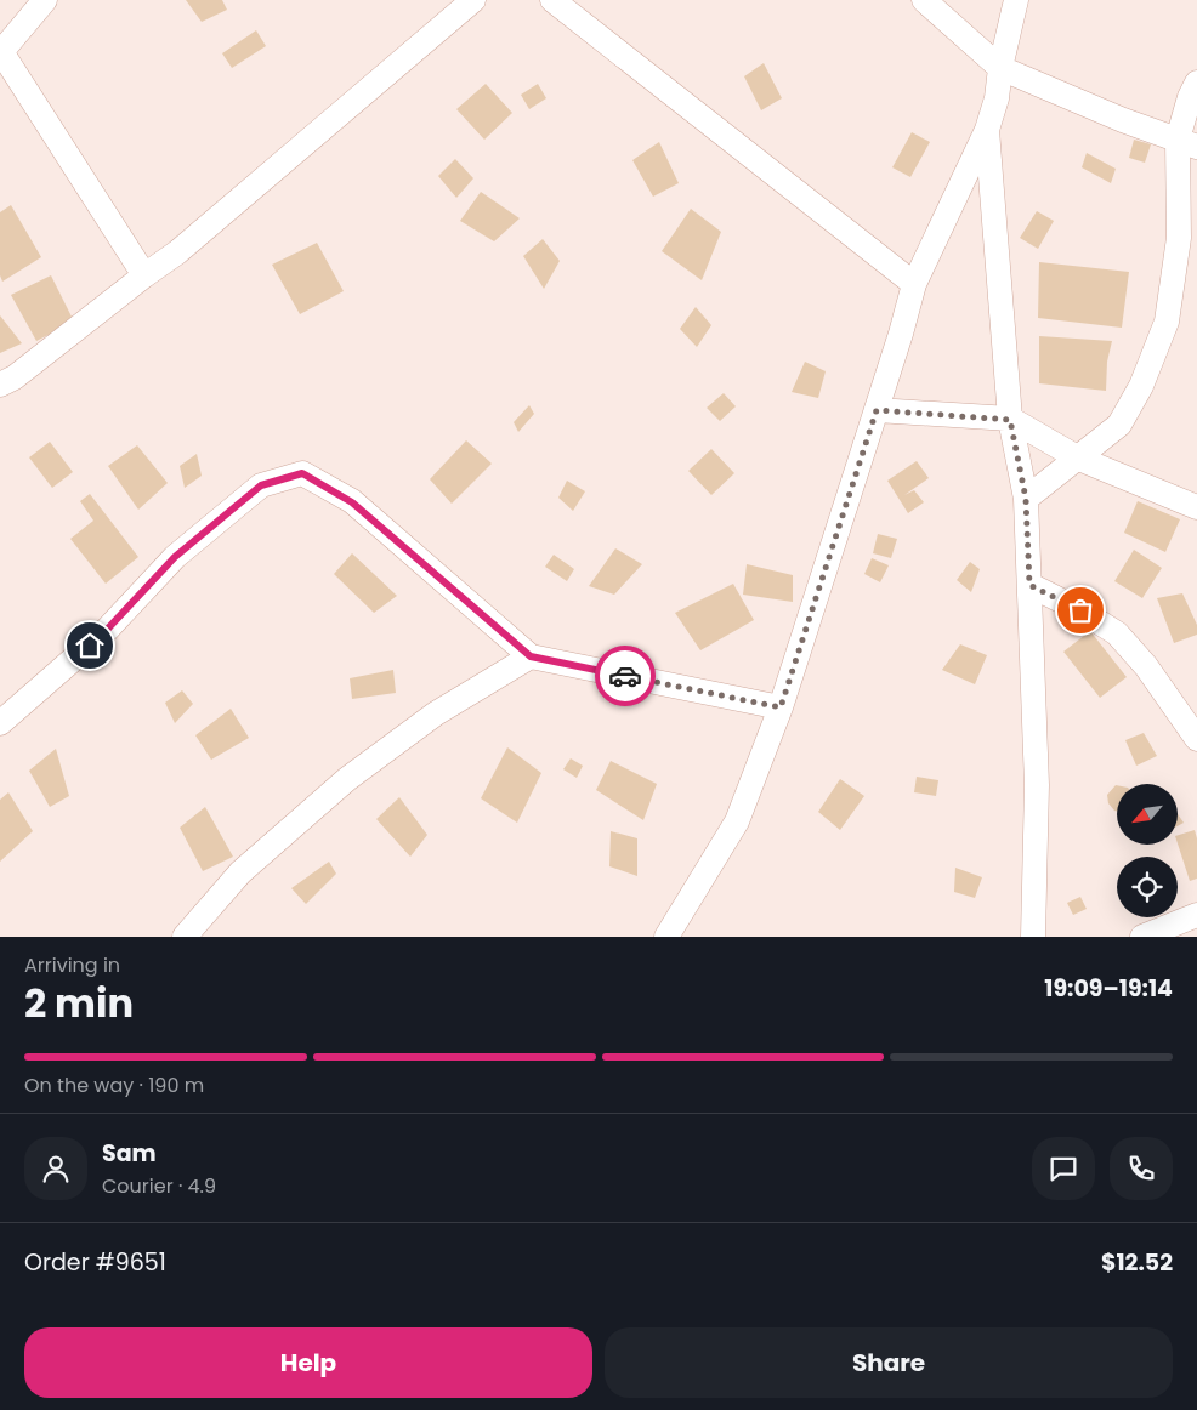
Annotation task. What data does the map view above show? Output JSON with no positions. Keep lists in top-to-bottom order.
{
  "north": "bottom left",
  "page": {
    "heading": ["2 min", "Arriving in", "19:09–19:14"],
    "panel": [
      "Sam",
      "Courier · 4.9",
      "Order #9651",
      "$12.52"
    ],
    "bar": "On the way · 190 m",
    "buttons": ["Help", "Share"]
  }
}
